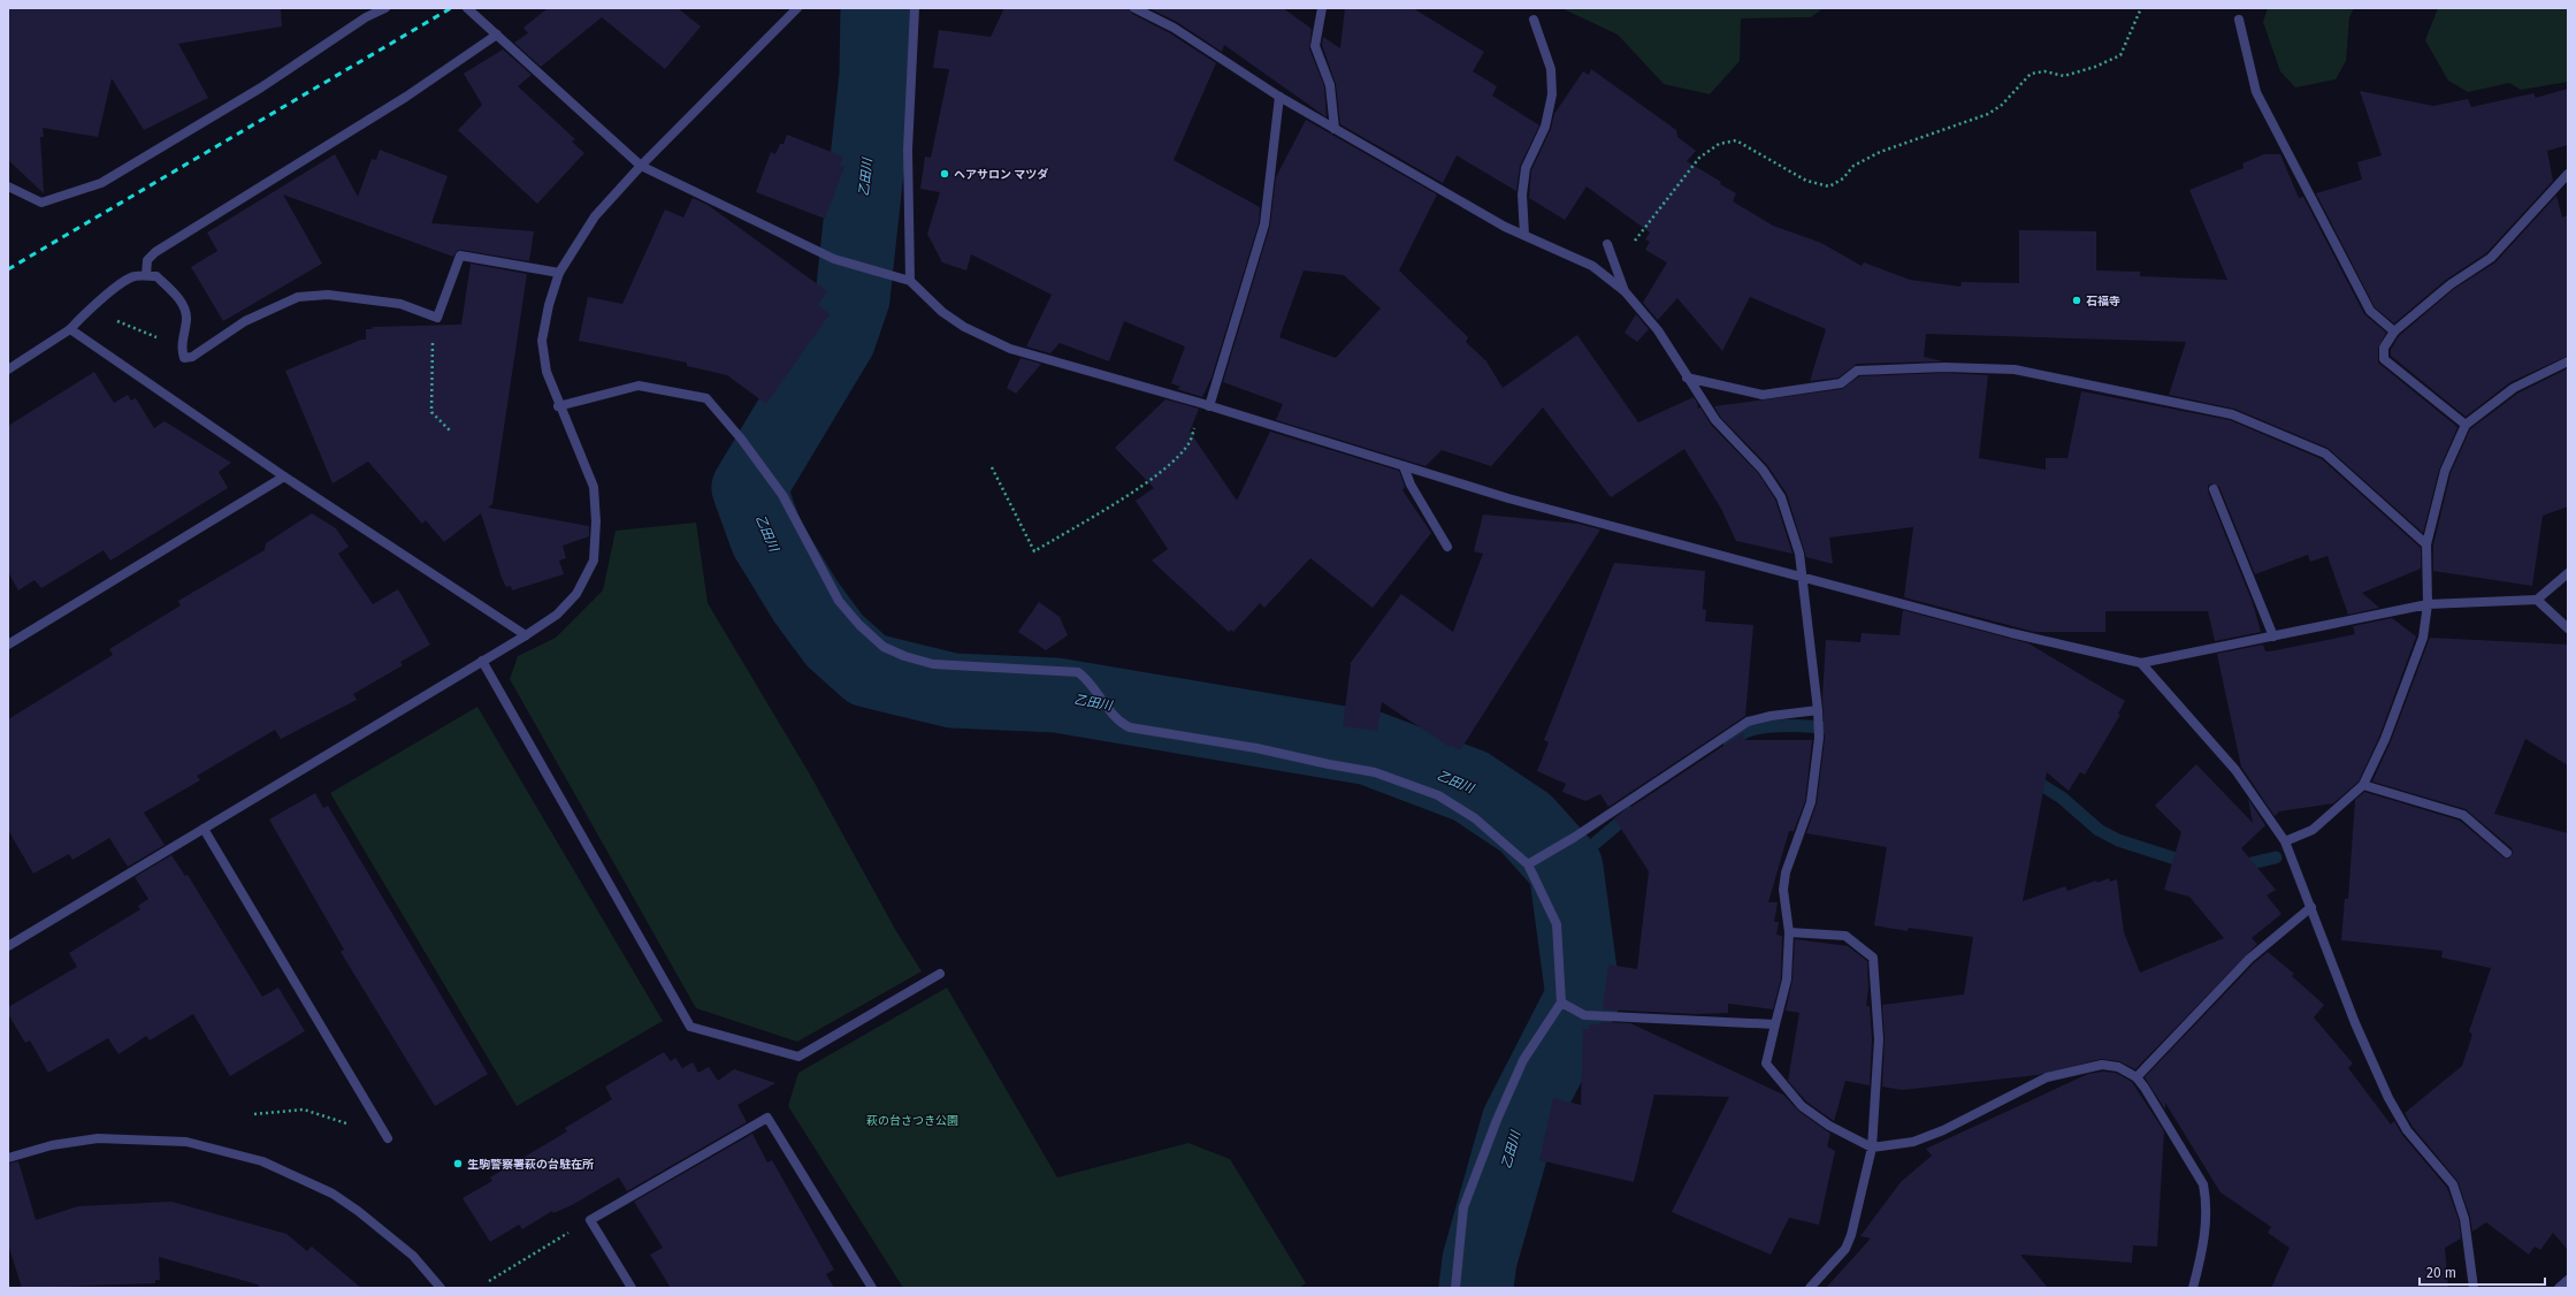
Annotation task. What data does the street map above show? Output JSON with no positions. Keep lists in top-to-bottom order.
{
  "water": ["乙田川"],
  "parks": ["萩の台さつき公園"],
  "places": ["ヘアサロン マツダ", "石福寺", "生駒警察署萩の台駐在所"],
  "scale_bar": "20 m"
}
